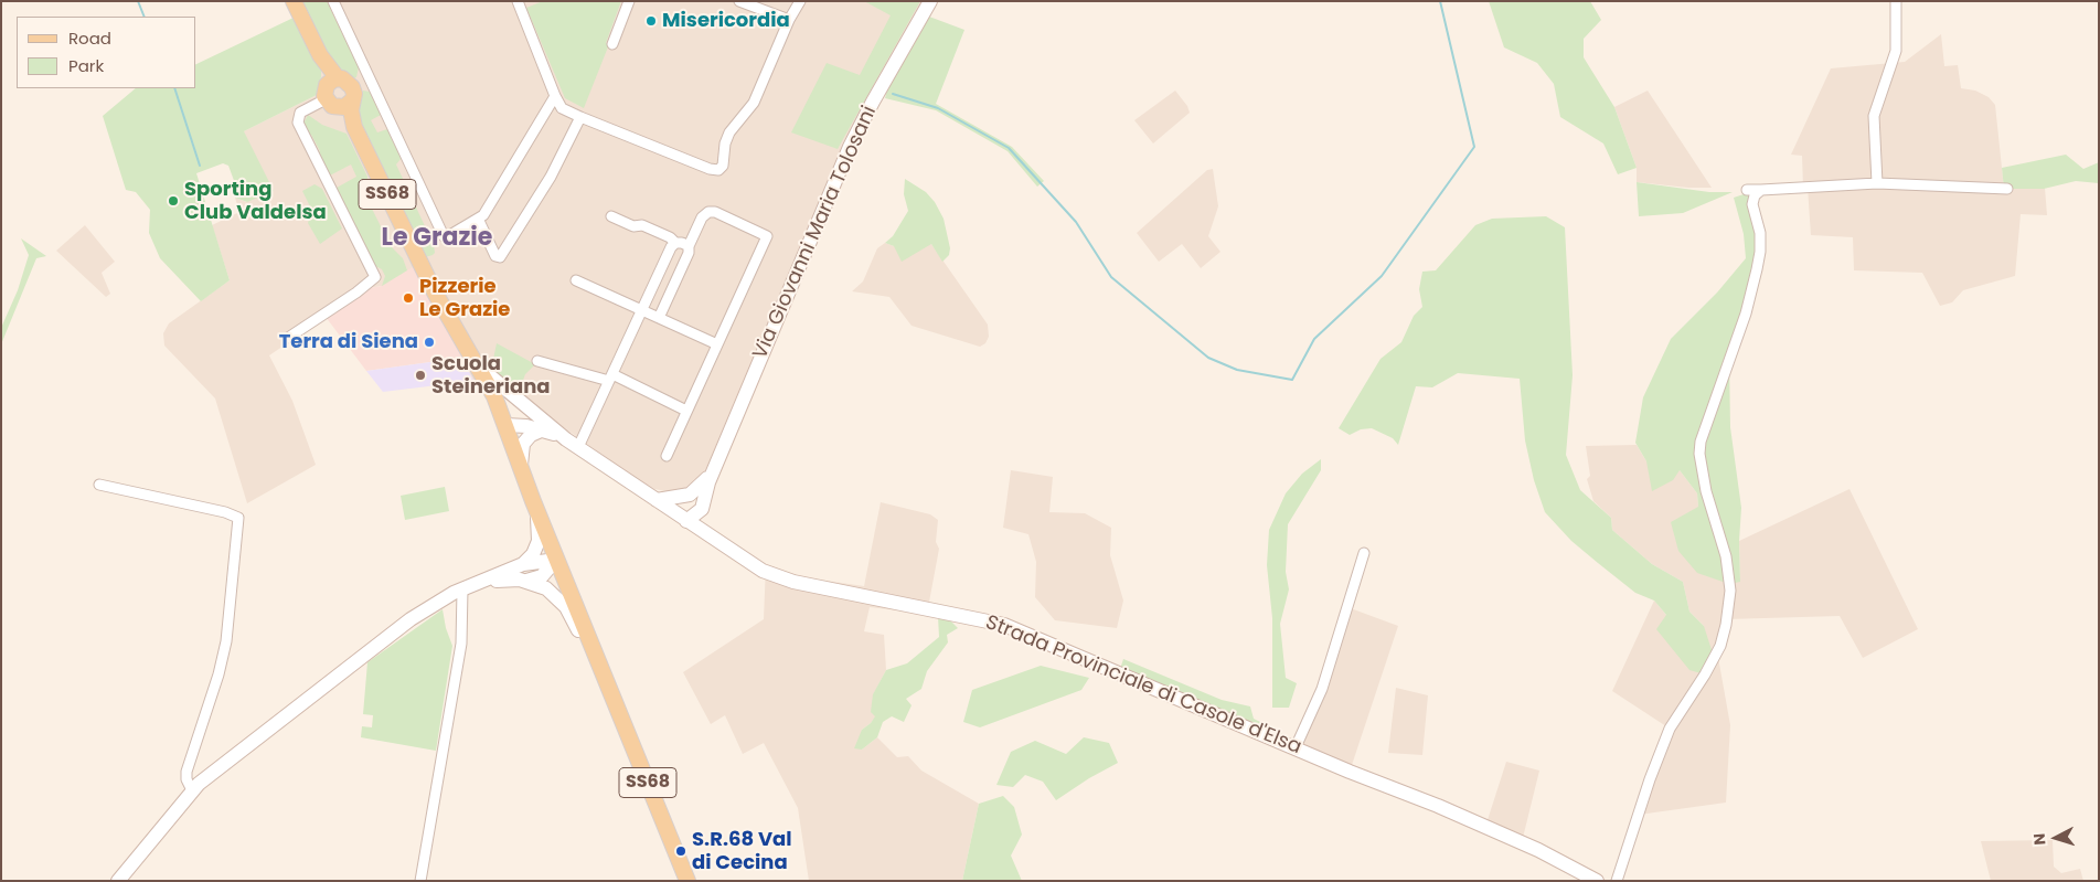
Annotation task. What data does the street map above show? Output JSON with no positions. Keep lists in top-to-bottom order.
{
  "streets": {
    "main road": ["SS68", "Via Giovanni Maria Tolosani", "Strada Provinciale di Casole d'Elsa"]
  },
  "crossings": [
    ["Via Giovanni Maria Tolosani", "Strada Provinciale di Casole d'Elsa"]
  ],
  "districts": ["Le Grazie"],
  "places": [
    "Misericordia",
    "Sporting Club Valdelsa",
    "Pizzerie Le Grazie",
    "Terra di Siena",
    "Scuola Steineriana",
    "S.R.68 Val di Cecina"
  ],
  "legend": ["Road", "Park"],
  "north": "left"
}
